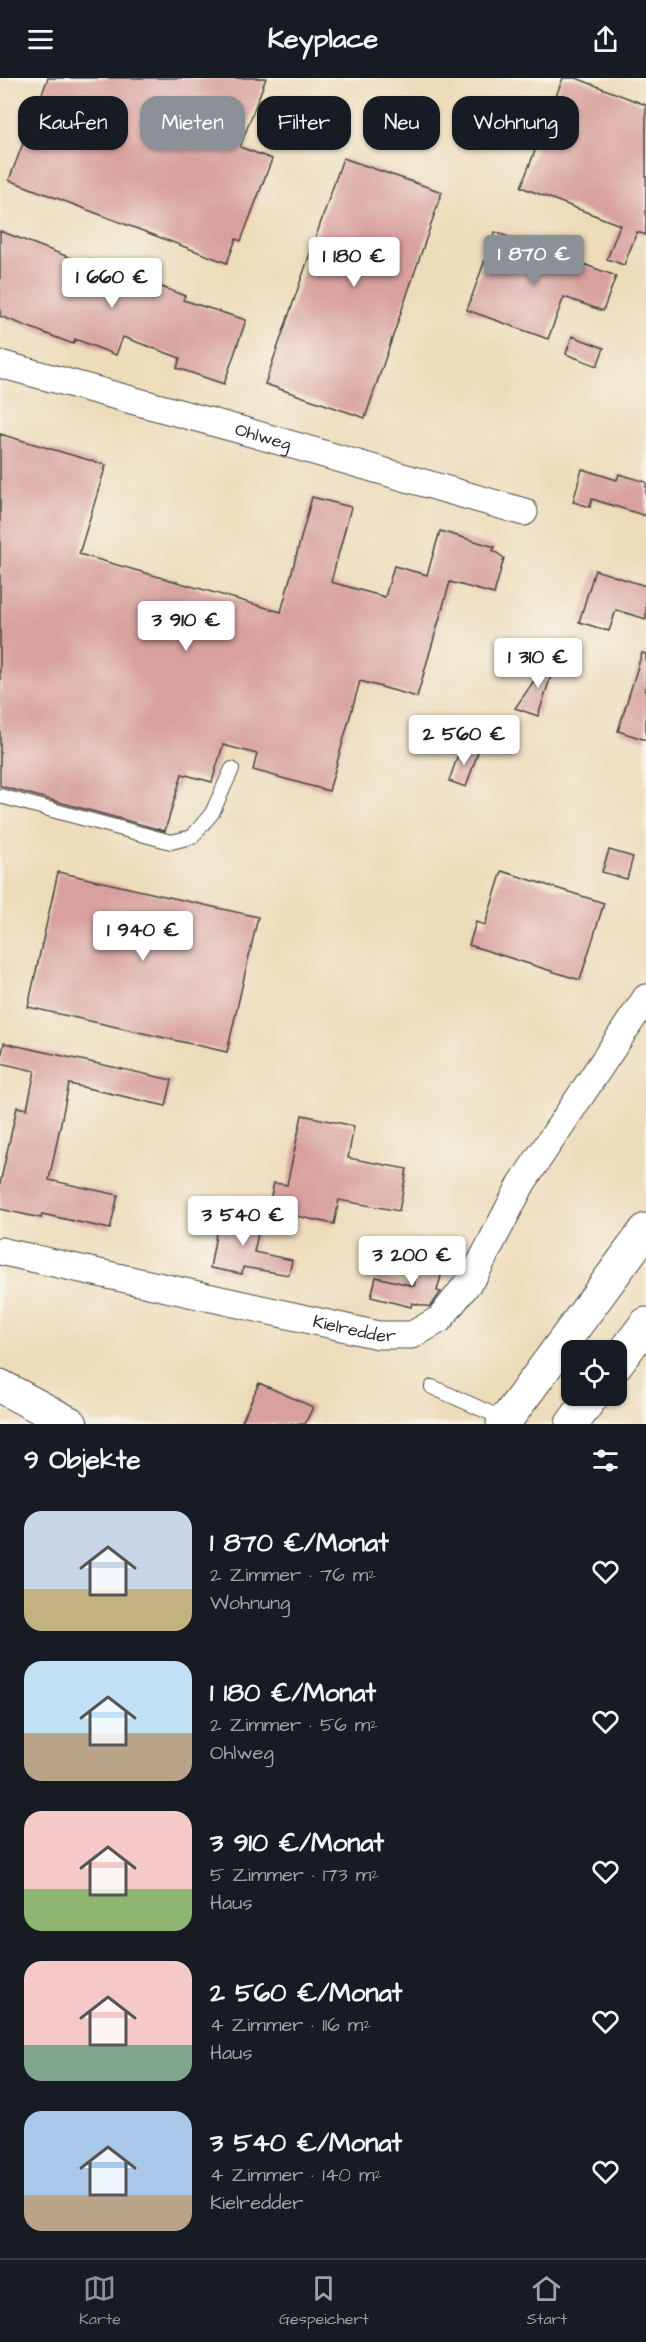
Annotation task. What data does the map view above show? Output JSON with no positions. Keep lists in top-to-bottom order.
{
  "streets": {
    "street": ["Ohlweg", "Kielredder"]
  },
  "page": {
    "header": "Keyplace",
    "chip": [
      "Kaufen",
      "Mieten",
      "Filter",
      "Neu",
      "Wohnung"
    ],
    "price": [
      "1 870 €",
      "1 180 €",
      "1 660 €",
      "3 910 €",
      "1 310 €",
      "2 560 €",
      "1 940 €",
      "3 540 €",
      "3 200 €"
    ],
    "heading": "9 Objekte",
    "list": [
      {
        "name": "1 870 €/Monat",
        "note": "2 Zimmer · 76 m² · Wohnung"
      },
      {
        "name": "1 180 €/Monat",
        "note": "2 Zimmer · 56 m² · Ohlweg"
      },
      {
        "name": "3 910 €/Monat",
        "note": "5 Zimmer · 173 m² · Haus"
      },
      {
        "name": "2 560 €/Monat",
        "note": "4 Zimmer · 116 m² · Haus"
      },
      {
        "name": "3 540 €/Monat",
        "note": "4 Zimmer · 140 m² · Kielredder"
      }
    ],
    "tabs": ["Karte", "Gespeichert", "Start"]
  }
}
